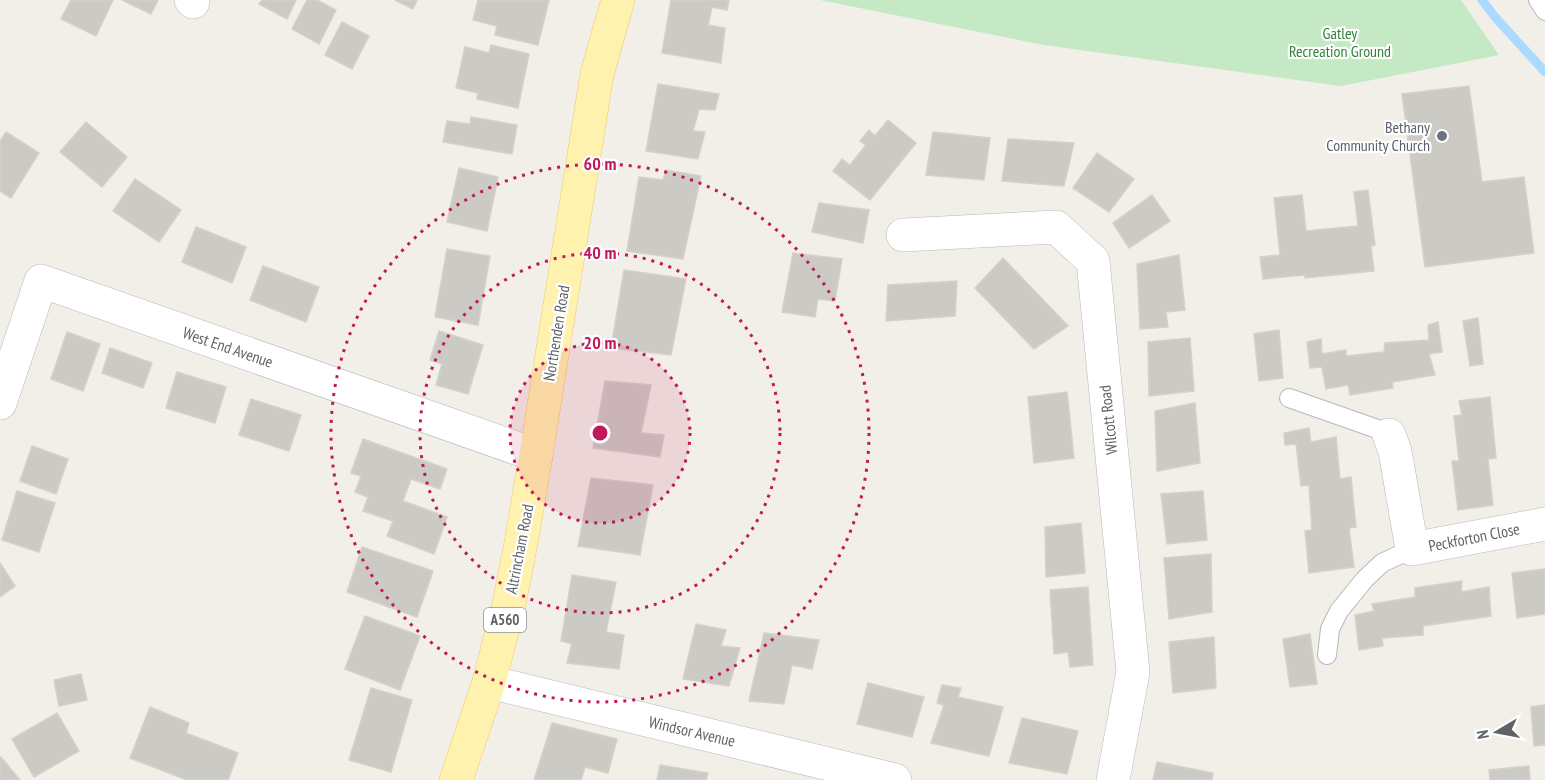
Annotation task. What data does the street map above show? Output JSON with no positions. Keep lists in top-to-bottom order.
{
  "streets": {
    "main road": ["Northenden Road", "Altrincham Road", "A560"],
    "street": [
      "West End Avenue",
      "Wilcott Road",
      "Peckforton Close",
      "Windsor Avenue"
    ]
  },
  "crossings": [
    ["Northenden Road", "West End Avenue"],
    ["Northenden Road", "Altrincham Road"],
    ["West End Avenue", "Altrincham Road"],
    ["Altrincham Road", "Windsor Avenue"]
  ],
  "parks": ["Gatley Recreation Ground"],
  "places": ["Bethany Community Church"],
  "north": "left",
  "rings": ["60 m", "40 m", "20 m"]
}
